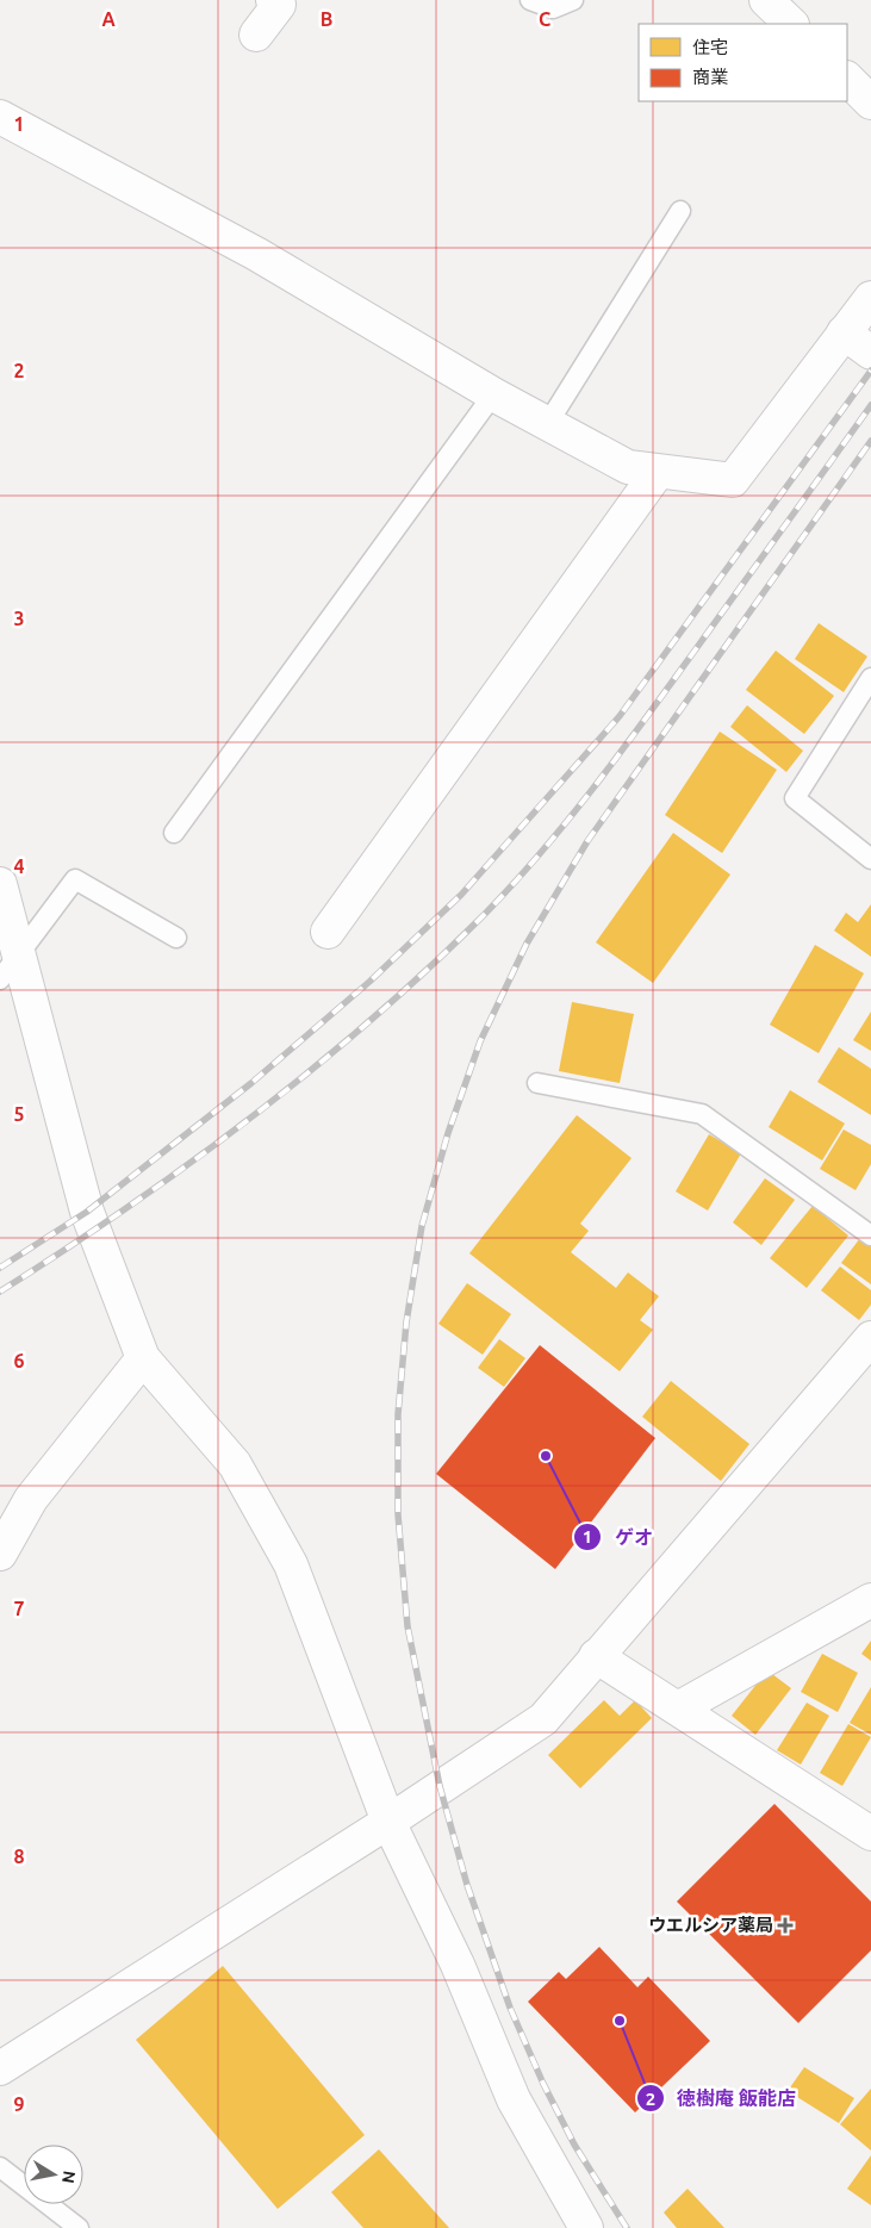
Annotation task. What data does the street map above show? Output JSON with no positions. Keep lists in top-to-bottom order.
{
  "places": {
    "other": ["ゲオ", "徳樹庵 飯能店"],
    "health": ["ウエルシア薬局"]
  },
  "legend": ["住宅", "商業"],
  "north": "right",
  "grid": {
    "columns": ["A", "B", "C"],
    "rows": [
      "1",
      "2",
      "3",
      "4",
      "5",
      "6",
      "7",
      "8",
      "9"
    ]
  }
}
